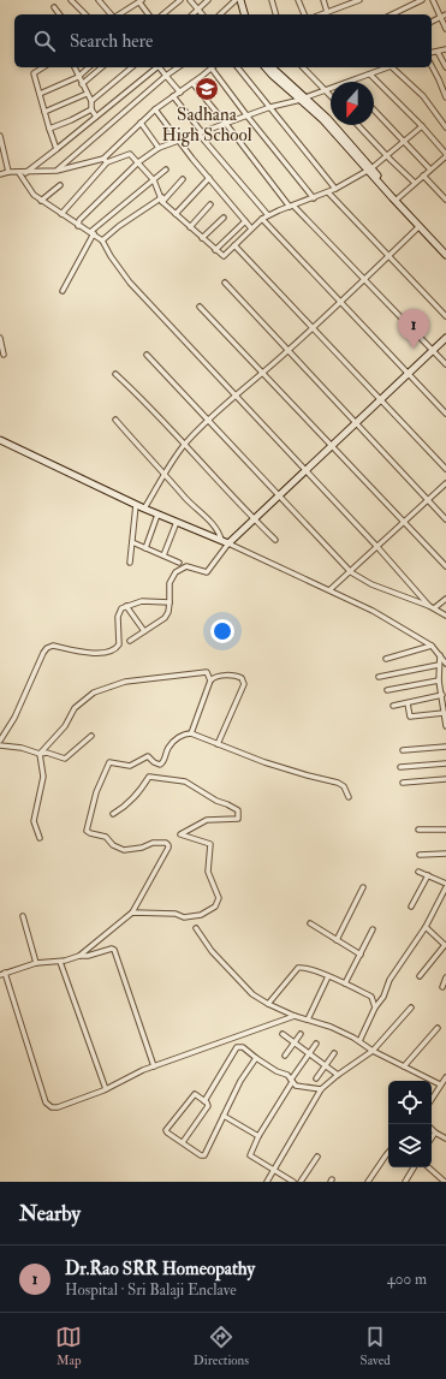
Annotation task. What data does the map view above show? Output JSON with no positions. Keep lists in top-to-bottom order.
{
  "places": {
    "school or university": ["Sadhana High School"]
  },
  "north": "bottom",
  "page": {
    "search": "Search here",
    "pins": "1",
    "heading": "Nearby",
    "list": [
      {
        "mark": "1",
        "name": "Dr.Rao SRR Homeopathy",
        "note": "Hospital · Sri Balaji Enclave",
        "value": "400 m"
      }
    ],
    "nav": ["Map", "Directions", "Saved"]
  }
}
